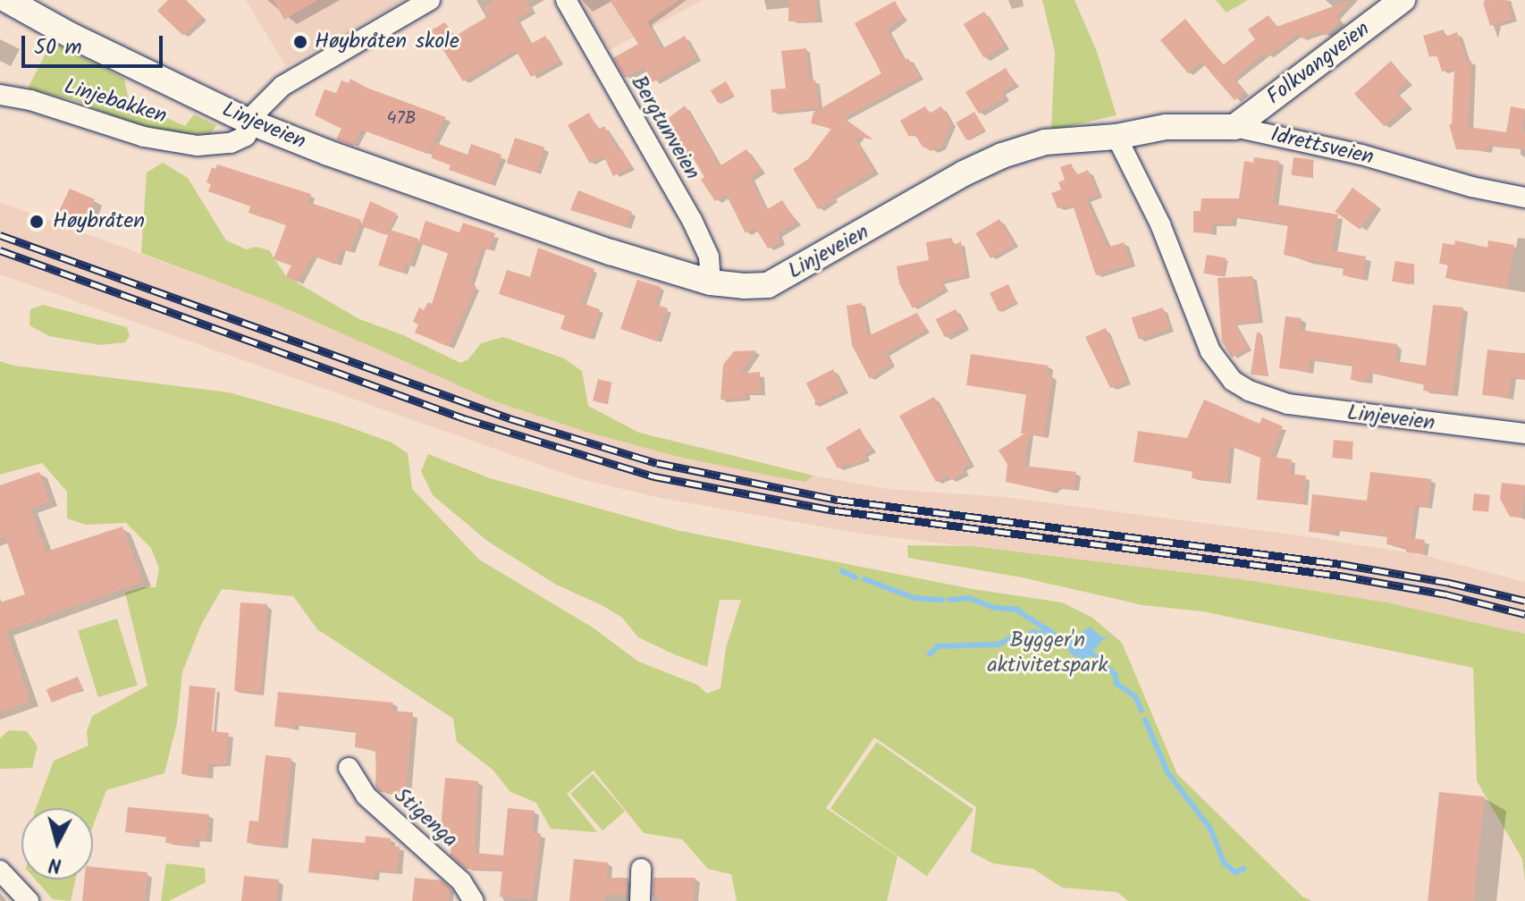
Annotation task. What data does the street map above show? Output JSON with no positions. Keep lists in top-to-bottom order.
{
  "streets": {
    "street": [
      "Folkvangveien",
      "Linjebakken",
      "Linjeveien",
      "Bergtunveien",
      "Idrettsveien",
      "Stigenga"
    ]
  },
  "crossings": [
    ["Folkvangveien", "Idrettsveien"],
    ["Linjebakken", "Linjeveien"],
    ["Linjeveien", "Bergtunveien"],
    ["Linjeveien", "Idrettsveien"]
  ],
  "parks": ["Bygger'n aktivitetspark"],
  "places": ["Høybråten skole", "Høybråten"],
  "house_numbers": ["47B"],
  "scale_bar": "50 m",
  "north": "bottom"
}
